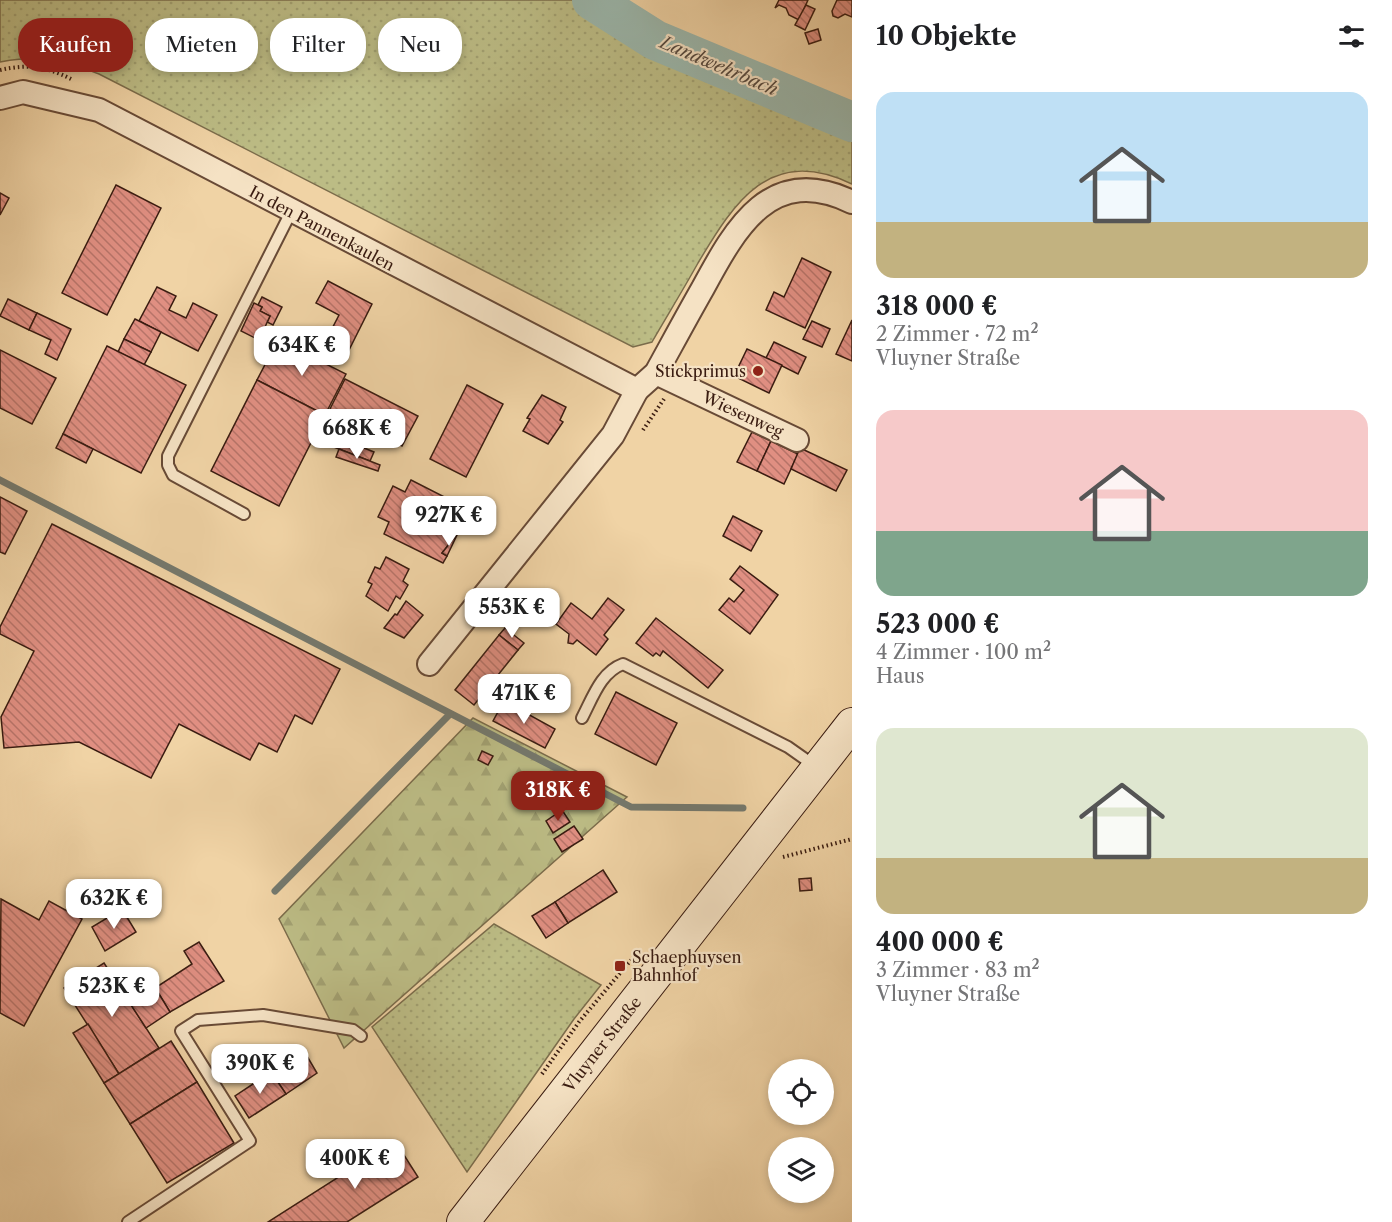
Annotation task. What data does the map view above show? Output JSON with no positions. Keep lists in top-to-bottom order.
{
  "streets": {
    "main road": ["Vluyner Straße"],
    "street": ["In den Pannenkaulen", "Wiesenweg"]
  },
  "water": ["Landwehrbach"],
  "places": {
    "other": ["Stickprimus"],
    "transit": ["Schaephuysen Bahnhof"]
  },
  "page": {
    "heading": "10 Objekte",
    "chip": [
      "Kaufen",
      "Mieten",
      "Filter",
      "Neu"
    ],
    "list": [
      {
        "name": "318 000 €",
        "note": "2 Zimmer · 72 m² · Vluyner Straße"
      },
      {
        "name": "523 000 €",
        "note": "4 Zimmer · 100 m² · Haus"
      },
      {
        "name": "400 000 €",
        "note": "3 Zimmer · 83 m² · Vluyner Straße"
      }
    ],
    "price": [
      "634K €",
      "668K €",
      "927K €",
      "553K €",
      "471K €",
      "318K €",
      "632K €",
      "523K €",
      "390K €",
      "400K €"
    ]
  }
}
